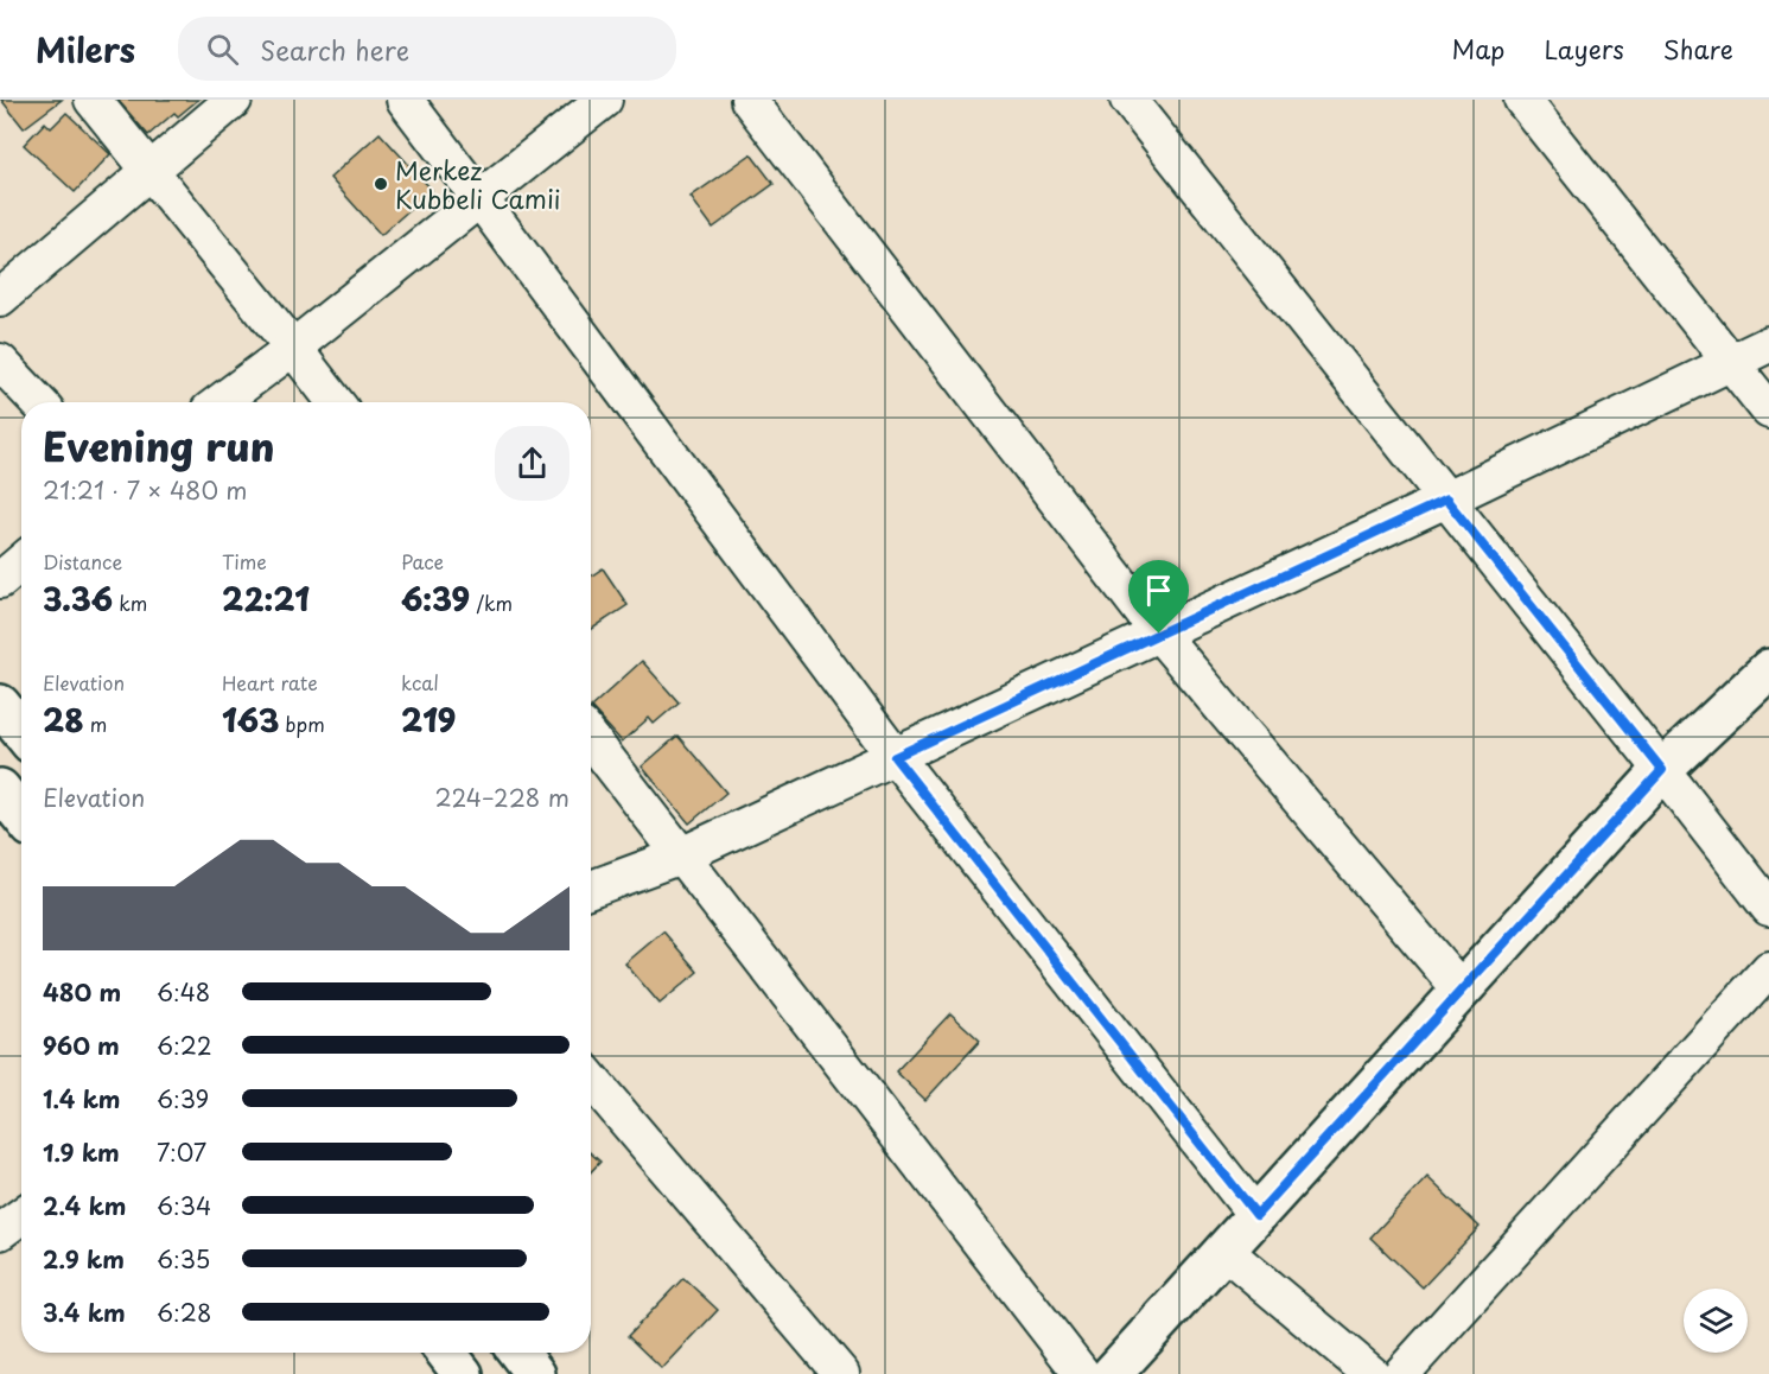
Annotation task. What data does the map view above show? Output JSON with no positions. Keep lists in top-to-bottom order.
{
  "places": ["Merkez Kubbeli Camii"],
  "page": {
    "header": "Milers",
    "search": "Search here",
    "nav": ["Map", "Layers", "Share"],
    "heading": ["Evening run", "21:21 · 7 × 480 m"],
    "stats": [
      ["Distance", "3.36 km"],
      ["Time", "22:21"],
      ["Pace", "6:39 /km"],
      ["Elevation", "28 m"],
      ["Heart rate", "163 bpm"],
      ["kcal", "219"]
    ],
    "chart": ["Elevation", "224–228 m"],
    "list": [
      {
        "name": "480 m",
        "note": "6:48"
      },
      {
        "name": "960 m",
        "note": "6:22"
      },
      {
        "name": "1.4 km",
        "note": "6:39"
      },
      {
        "name": "1.9 km",
        "note": "7:07"
      },
      {
        "name": "2.4 km",
        "note": "6:34"
      },
      {
        "name": "2.9 km",
        "note": "6:35"
      },
      {
        "name": "3.4 km",
        "note": "6:28"
      }
    ]
  }
}
